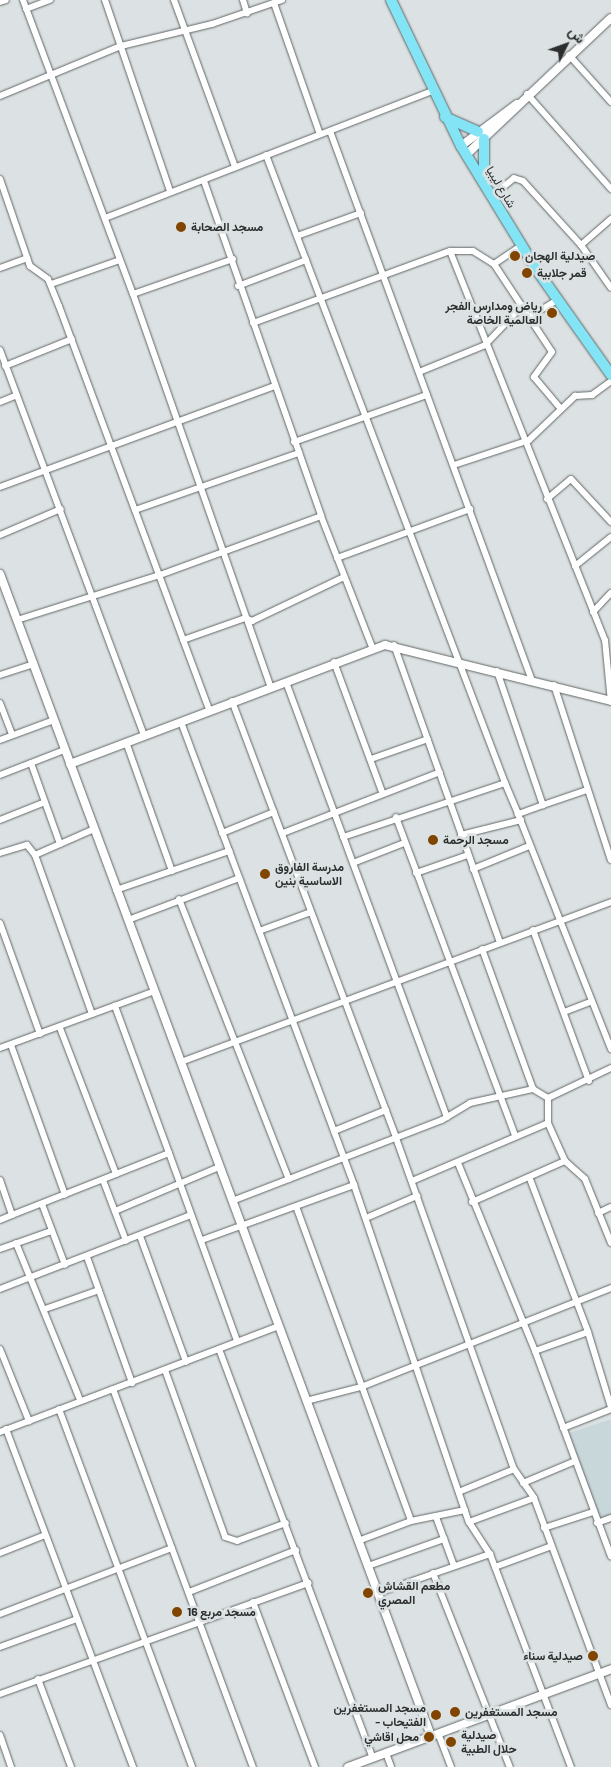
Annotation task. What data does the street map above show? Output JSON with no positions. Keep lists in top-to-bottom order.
{
  "streets": {
    "highway": ["شارع ليبيا"]
  },
  "places": [
    "مسجد الصحابة",
    "صيدلية الهجان",
    "قمر جلابية",
    "رياض ومدارس الفجر العالمية الخاصة",
    "مسجد الرحمة",
    "مدرسة الفاروق الاساسية بنين",
    "مطعم القشاش المصري",
    "مسجد مربع 16",
    "صيدلية سناء",
    "مسجد المستغفرين",
    "مسجد المستغفرين - الفتيحاب",
    "محل اقاشي",
    "صيدلية حلال الطبية"
  ],
  "north": "top right"
}
